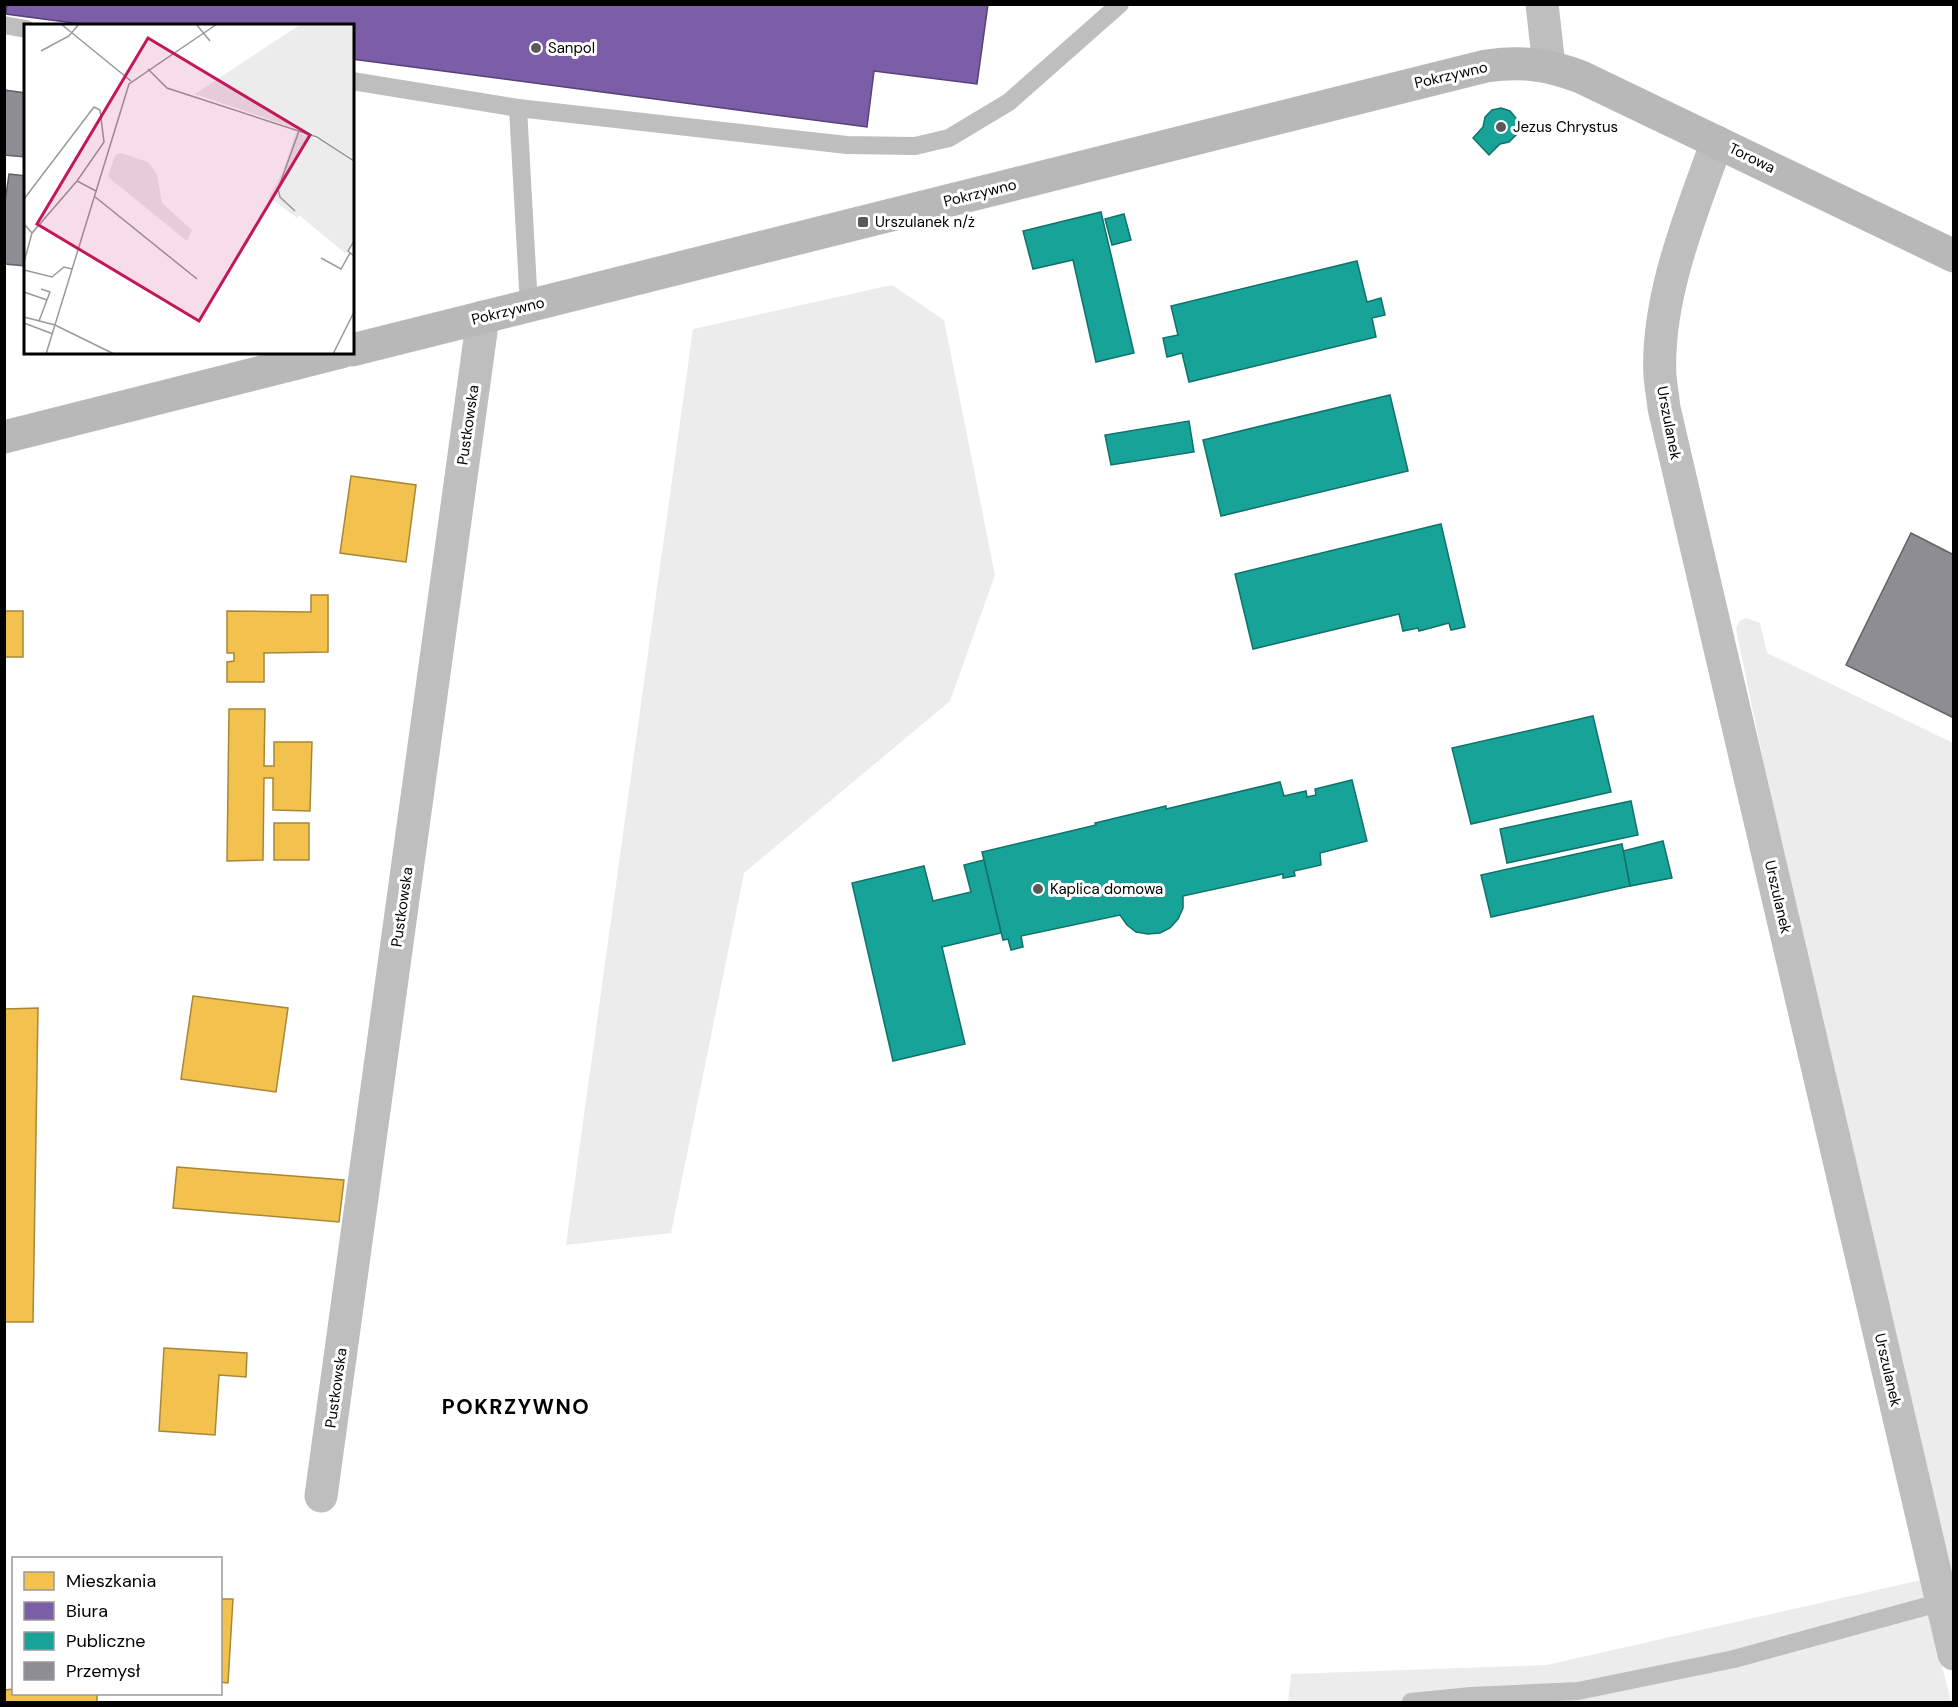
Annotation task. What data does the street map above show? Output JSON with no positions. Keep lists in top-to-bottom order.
{
  "streets": {
    "street": [
      "Pokrzywno",
      "Torowa",
      "Urszulanek",
      "Pustkowska"
    ]
  },
  "crossings": [
    ["Pokrzywno", "Torowa"],
    ["Pokrzywno", "Pustkowska"],
    ["Torowa", "Urszulanek"]
  ],
  "districts": ["POKRZYWNO"],
  "places": {
    "other": ["Sanpol", "Jezus Chrystus", "Kaplica domowa"],
    "transit": ["Urszulanek n/ż"]
  },
  "legend": [
    "Mieszkania",
    "Biura",
    "Publiczne",
    "Przemysł"
  ]
}
